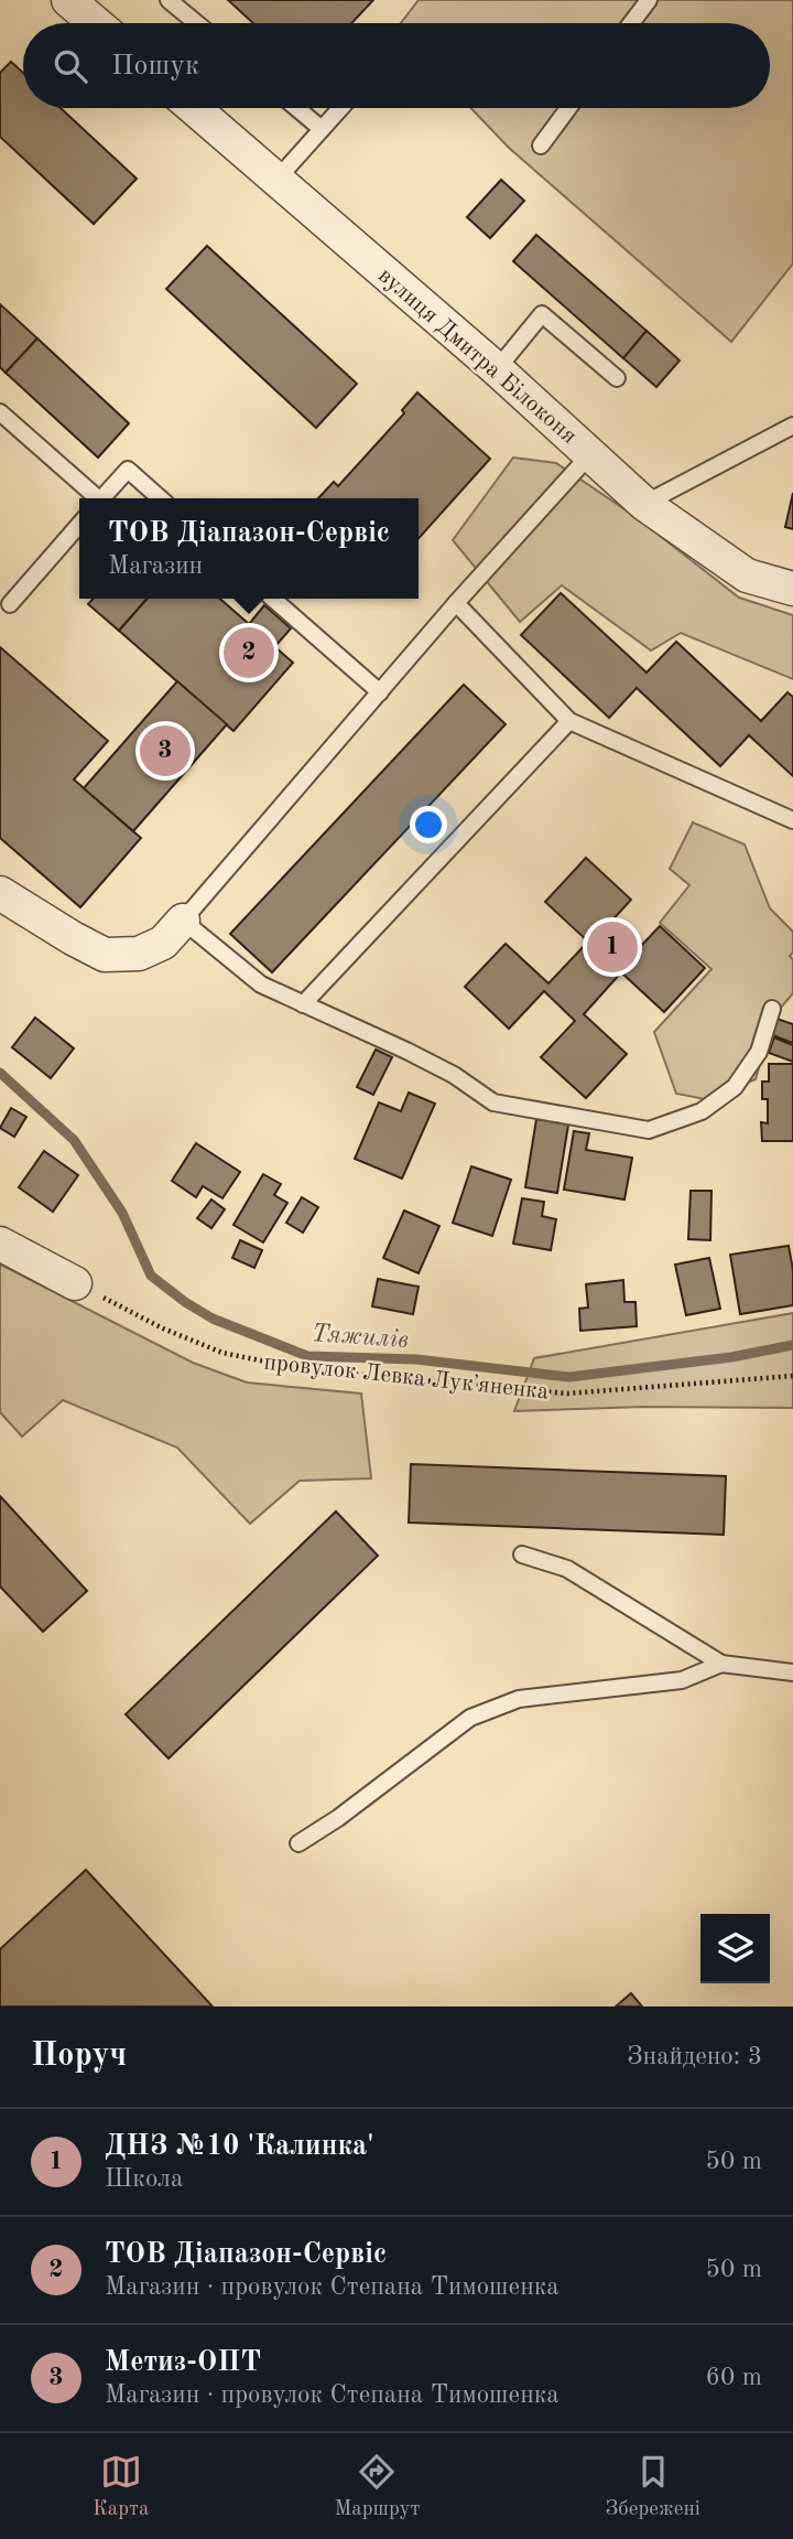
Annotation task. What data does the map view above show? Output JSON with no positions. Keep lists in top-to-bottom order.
{
  "streets": {
    "street": ["вулиця Дмитра Білоконя"],
    "path": ["провулок Левка Лукʼяненка"]
  },
  "water": ["Тяжилів"],
  "page": {
    "search": "Пошук",
    "popup": ["ТОВ Діапазон-Сервіс", "Магазин"],
    "pins": ["2", "3", "1"],
    "heading": ["Поруч", "Знайдено: 3"],
    "list": [
      {
        "mark": "1",
        "name": "ДНЗ №10 'Калинка'",
        "note": "Школа",
        "value": "50 m"
      },
      {
        "mark": "2",
        "name": "ТОВ Діапазон-Сервіс",
        "note": "Магазин · провулок Степана Тимошенка",
        "value": "50 m"
      },
      {
        "mark": "3",
        "name": "Метиз-ОПТ",
        "note": "Магазин · провулок Степана Тимошенка",
        "value": "60 m"
      }
    ],
    "nav": ["Карта", "Маршрут", "Збережені"]
  }
}
